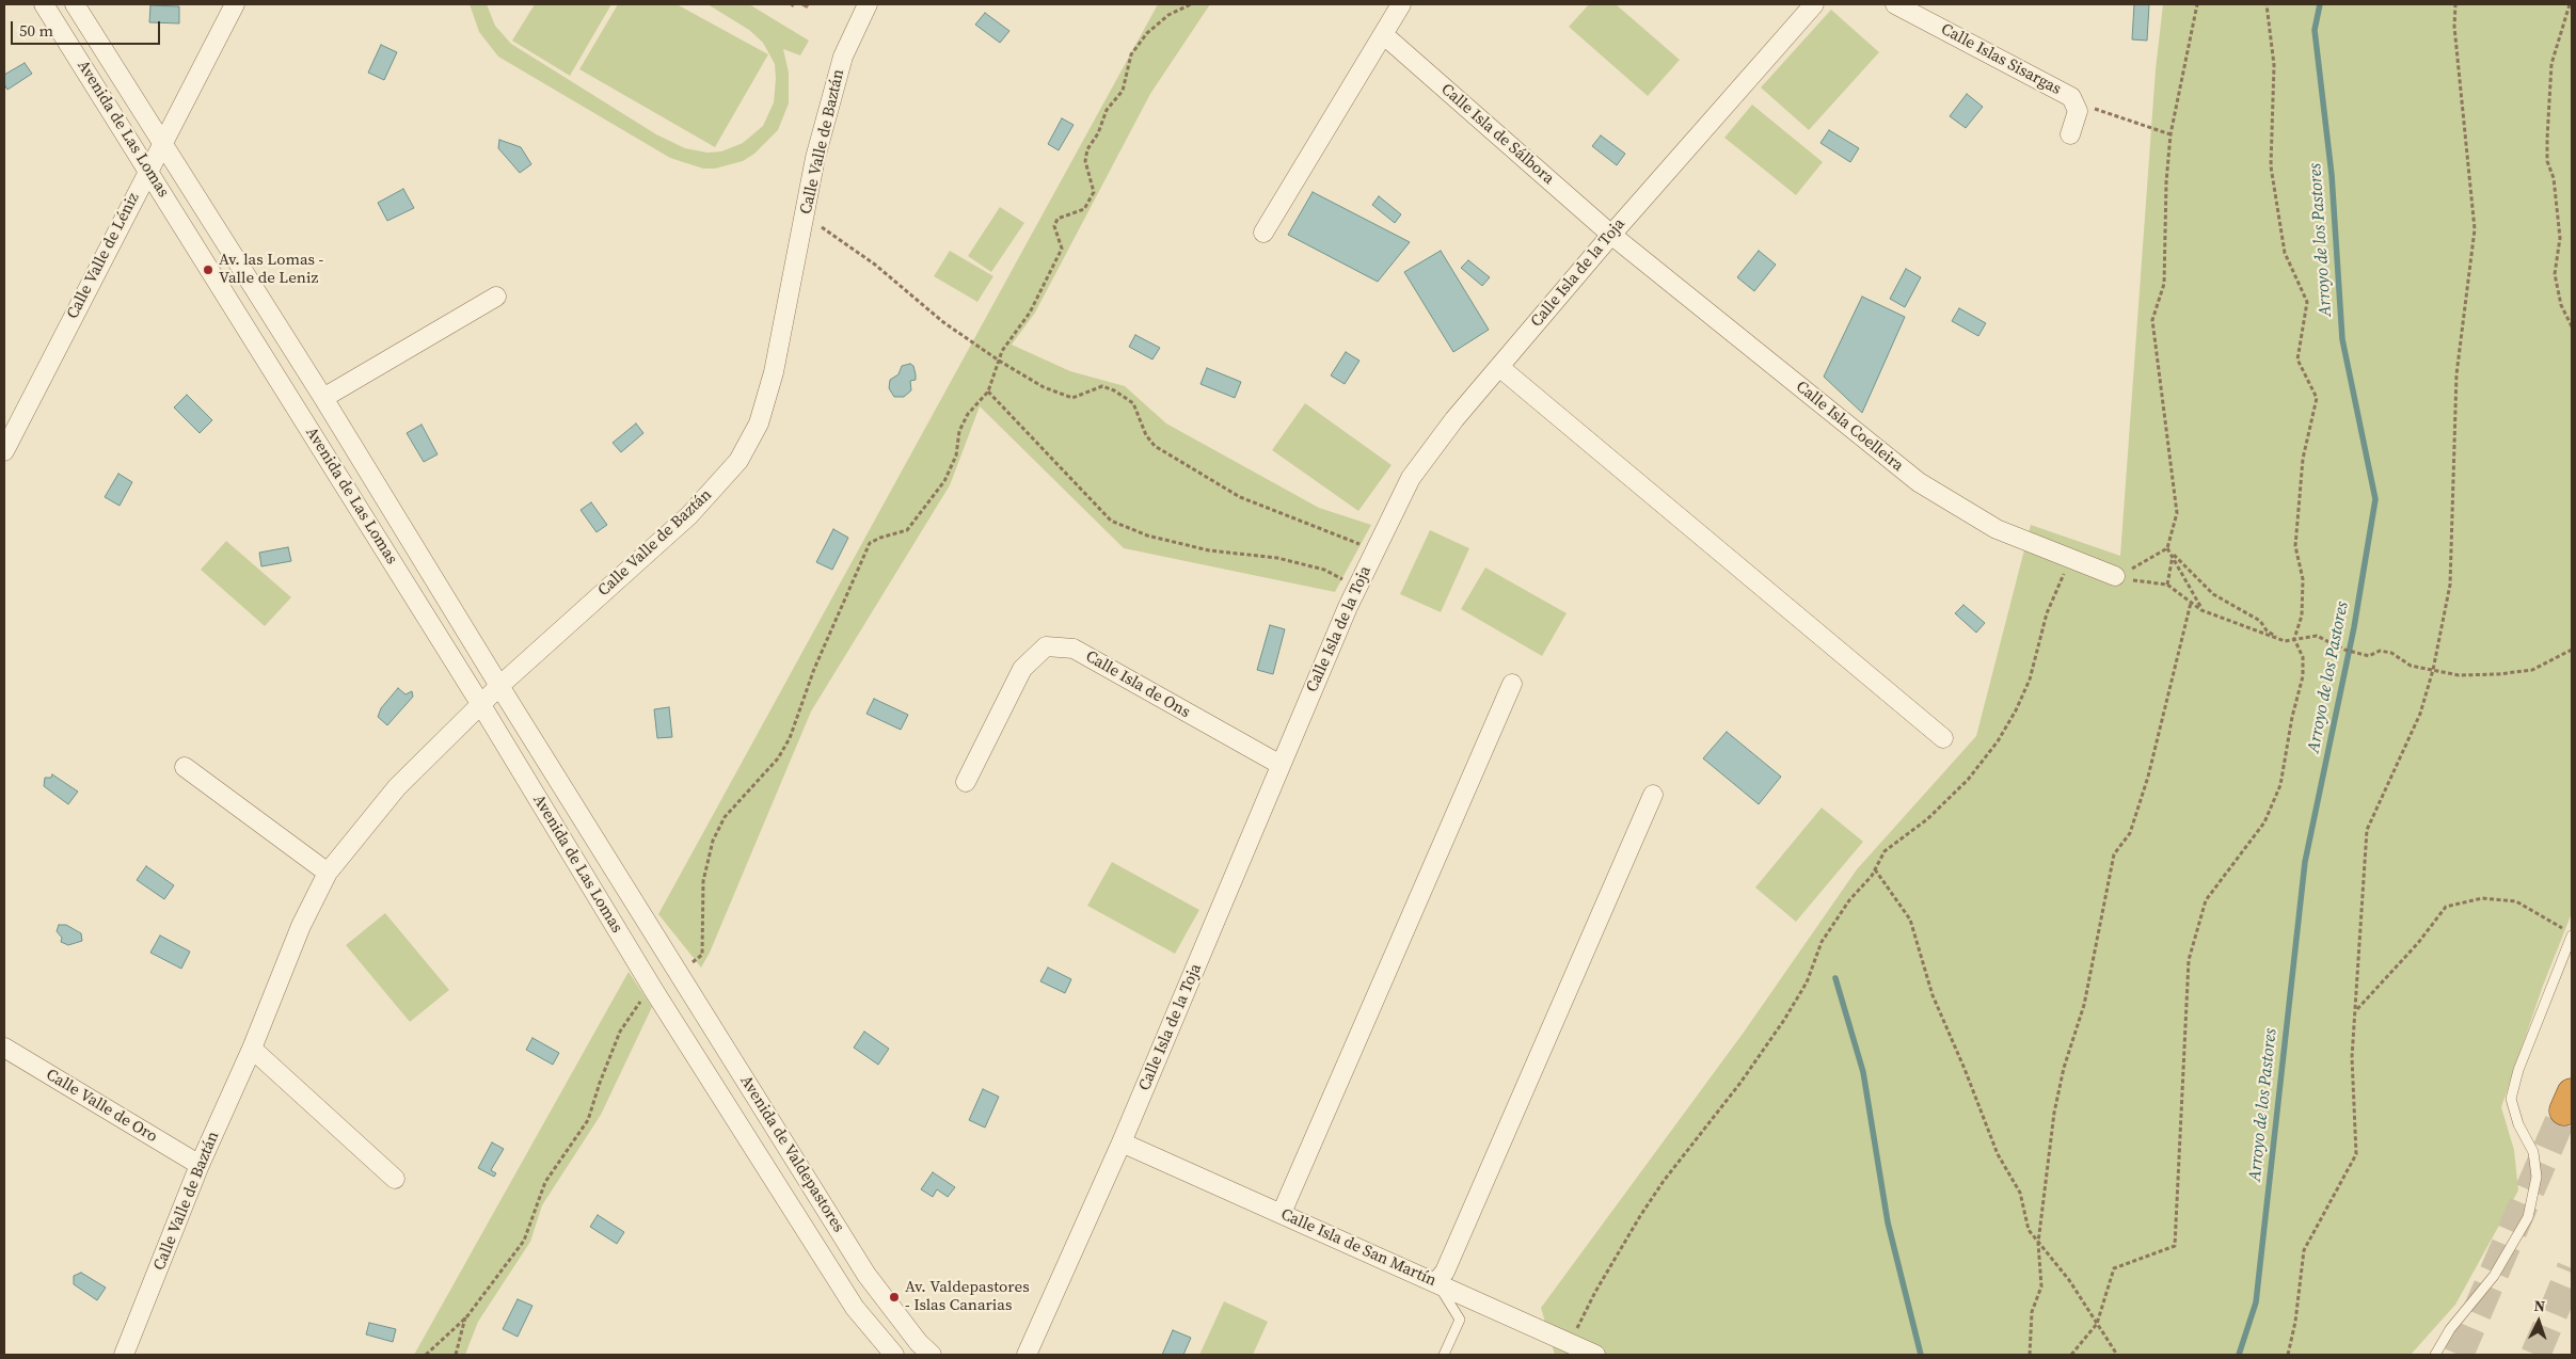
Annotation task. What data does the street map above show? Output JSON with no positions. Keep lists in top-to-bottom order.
{
  "streets": {
    "street": [
      "Calle Islas Sisargas",
      "Avenida de Las Lomas",
      "Calle Isla de Sálbora",
      "Calle Valle de Baztán",
      "Calle Valle de Léniz",
      "Calle Isla de la Toja",
      "Calle Isla Coelleira",
      "Calle Isla de Ons",
      "Calle Valle de Oro",
      "Avenida de Valdepastores",
      "Calle Isla de San Martín"
    ]
  },
  "crossings": [
    ["Avenida de Las Lomas", "Calle Valle de Baztán"],
    ["Avenida de Las Lomas", "Calle Valle de Léniz"],
    ["Avenida de Las Lomas", "Avenida de Valdepastores"],
    ["Calle Isla de Sálbora", "Calle Isla de la Toja"],
    ["Calle Isla de Sálbora", "Calle Isla Coelleira"],
    ["Calle Valle de Baztán", "Calle Valle de Oro"],
    ["Calle Isla de la Toja", "Calle Isla Coelleira"],
    ["Calle Isla de la Toja", "Calle Isla de Ons"],
    ["Calle Isla de la Toja", "Calle Isla de San Martín"]
  ],
  "water": ["Arroyo de los Pastores"],
  "places": ["Av. las Lomas - Valle de Leniz", "Av. Valdepastores - Islas Canarias"],
  "scale_bar": "50 m",
  "north": "top"
}
